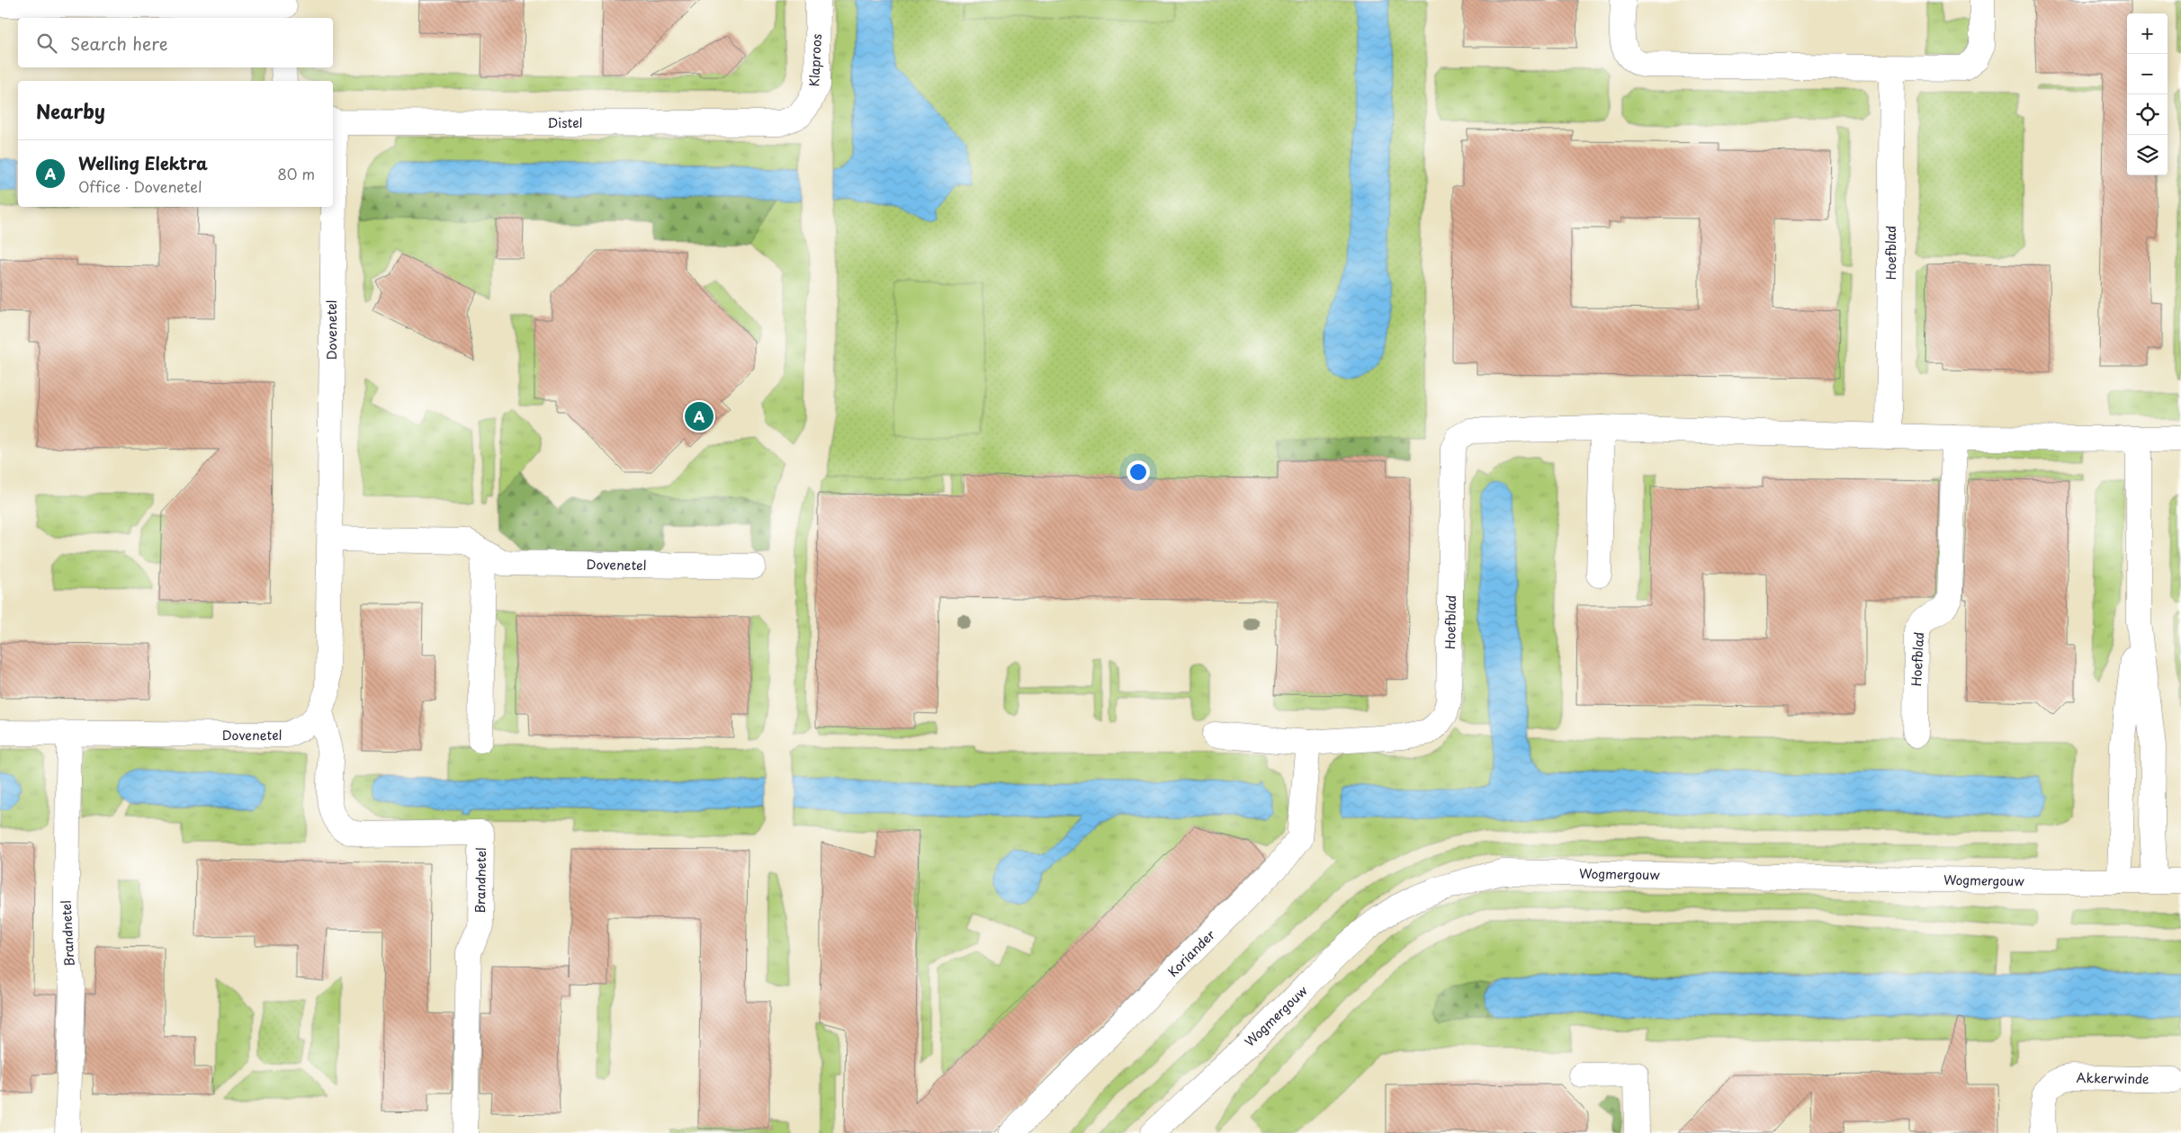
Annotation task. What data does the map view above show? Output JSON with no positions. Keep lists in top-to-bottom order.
{
  "streets": {
    "street": [
      "Klaproos",
      "Distel",
      "Hoefblad",
      "Dovenetel",
      "Wogmergouw",
      "Brandnetel",
      "Koriander",
      "Akkerwinde"
    ]
  },
  "crossings": [
    ["Klaproos", "Distel"],
    ["Hoefblad", "Koriander"],
    ["Dovenetel", "Brandnetel"]
  ],
  "page": {
    "map_buttons": ["+", "−"],
    "search": "Search here",
    "heading": "Nearby",
    "list": [
      {
        "mark": "A",
        "name": "Welling Elektra",
        "note": "Office · Dovenetel",
        "value": "80 m"
      }
    ],
    "pins": "A"
  }
}
